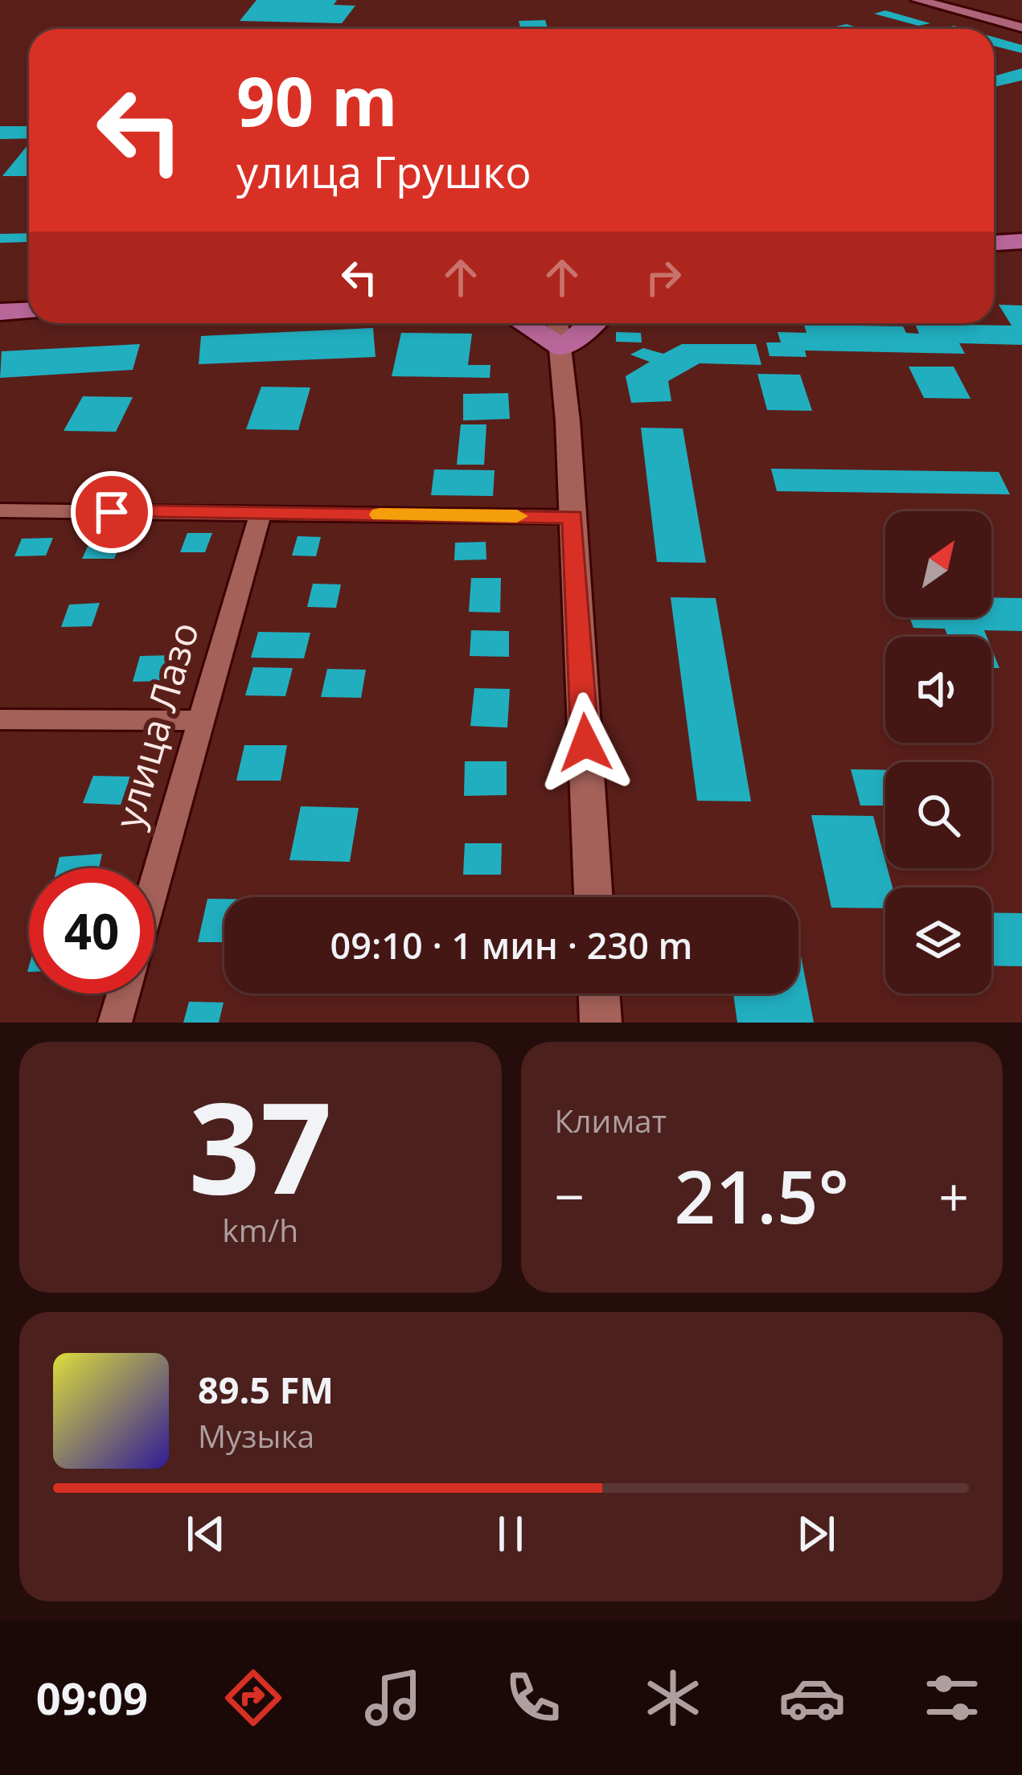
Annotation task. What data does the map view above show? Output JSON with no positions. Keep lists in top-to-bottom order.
{
  "streets": {
    "street": ["улица Лазо"]
  },
  "north": "top right",
  "page": {
    "turn": ["90 m", "улица Грушко"],
    "limit": "40",
    "trip": "09:10 · 1 мин · 230 m",
    "tile": [
      ["37", "km/h"],
      "Климат"
    ],
    "heat": ["−", "21.5°", "+"],
    "song": ["89.5 FM", "Музыка"],
    "tabs": "09:09"
  }
}
